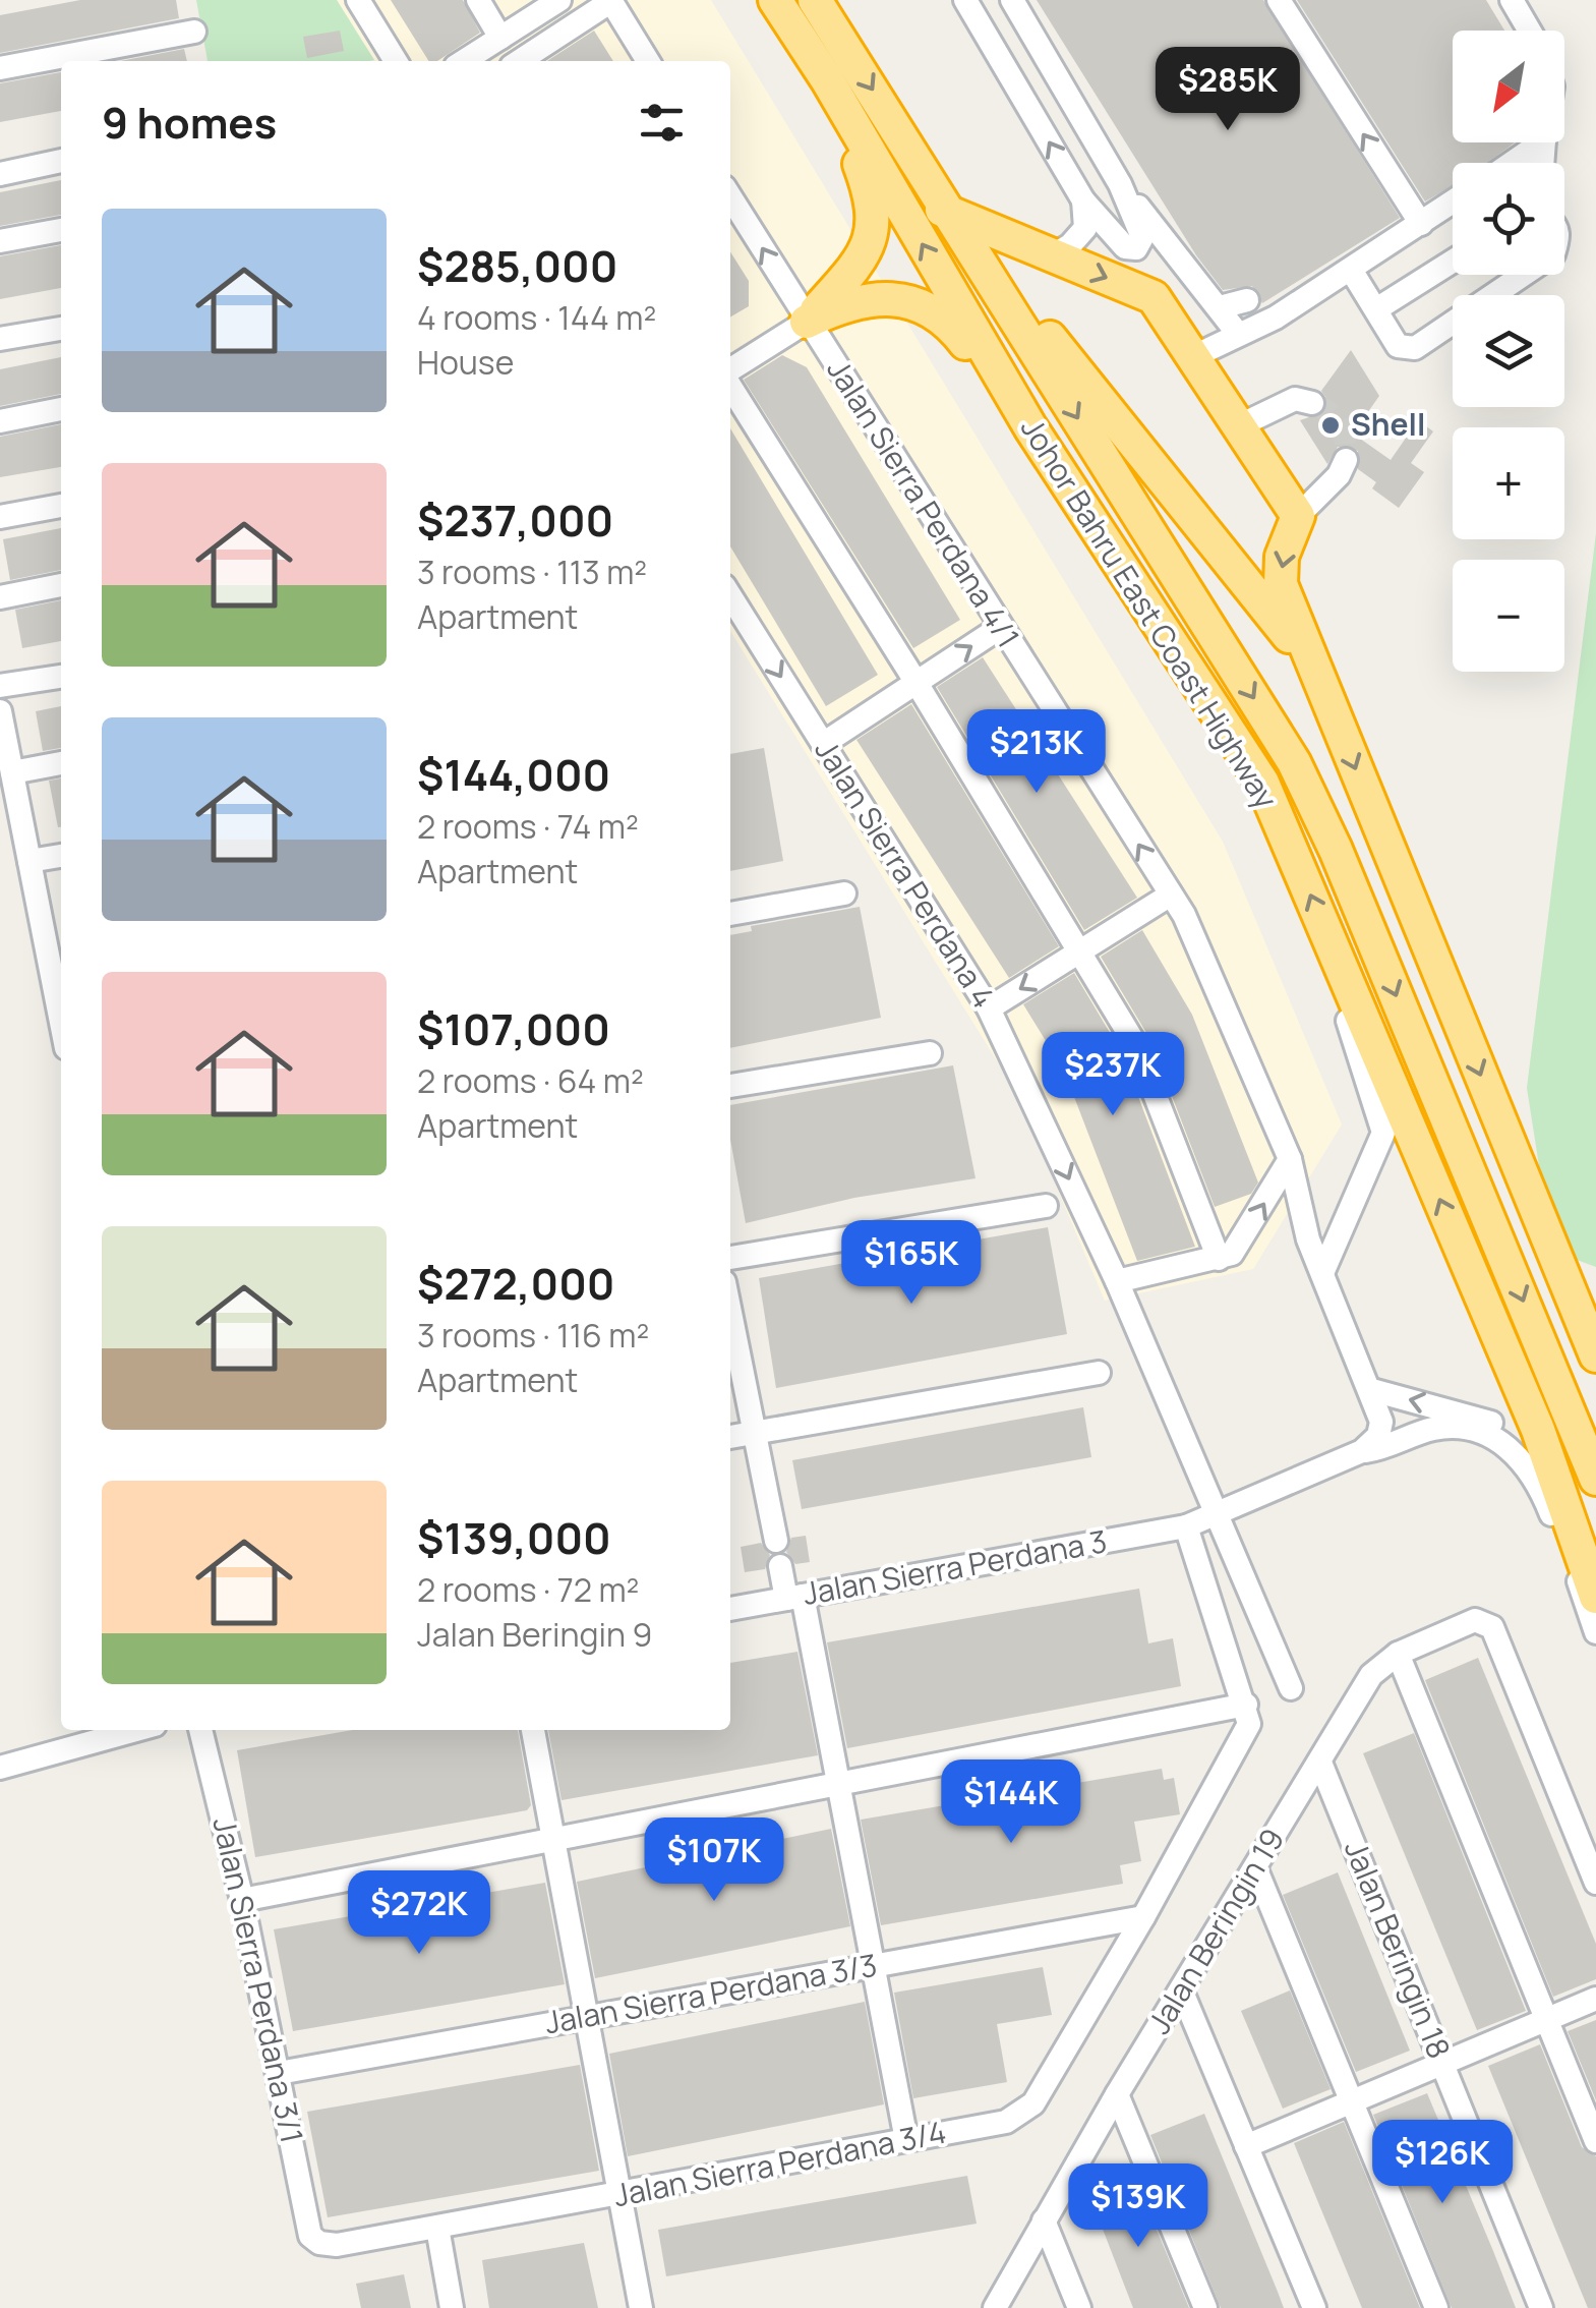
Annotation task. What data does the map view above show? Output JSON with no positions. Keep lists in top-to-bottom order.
{
  "streets": {
    "highway": ["Johor Bahru East Coast Highway"],
    "street": [
      "Jalan Sierra Perdana 4/1",
      "Jalan Sierra Perdana 4",
      "Jalan Sierra Perdana 3",
      "Jalan Beringin 19",
      "Jalan Beringin 18",
      "Jalan Sierra Perdana 3/1",
      "Jalan Sierra Perdana 3/3",
      "Jalan Sierra Perdana 3/4"
    ]
  },
  "crossings": [
    ["Jalan Sierra Perdana 4/1", "Jalan Sierra Perdana 3"],
    ["Jalan Sierra Perdana 4", "Jalan Sierra Perdana 3"],
    ["Jalan Beringin 19", "Jalan Beringin 18"],
    ["Jalan Sierra Perdana 3/1", "Jalan Sierra Perdana 3/3"],
    ["Jalan Sierra Perdana 3/1", "Jalan Sierra Perdana 3/4"],
    ["Jalan Sierra Perdana 3/3", "Jalan Sierra Perdana 3/4"]
  ],
  "places": ["Shell"],
  "north": "bottom left",
  "page": {
    "map_buttons": ["+", "−"],
    "price": [
      "$285K",
      "$213K",
      "$237K",
      "$165K",
      "$144K",
      "$107K",
      "$272K",
      "$126K",
      "$139K"
    ],
    "heading": "9 homes",
    "list": [
      {
        "name": "$285,000",
        "note": "4 rooms · 144 m² · House"
      },
      {
        "name": "$237,000",
        "note": "3 rooms · 113 m² · Apartment"
      },
      {
        "name": "$144,000",
        "note": "2 rooms · 74 m² · Apartment"
      },
      {
        "name": "$107,000",
        "note": "2 rooms · 64 m² · Apartment"
      },
      {
        "name": "$272,000",
        "note": "3 rooms · 116 m² · Apartment"
      },
      {
        "name": "$139,000",
        "note": "2 rooms · 72 m² · Jalan Beringin 9"
      }
    ]
  }
}
